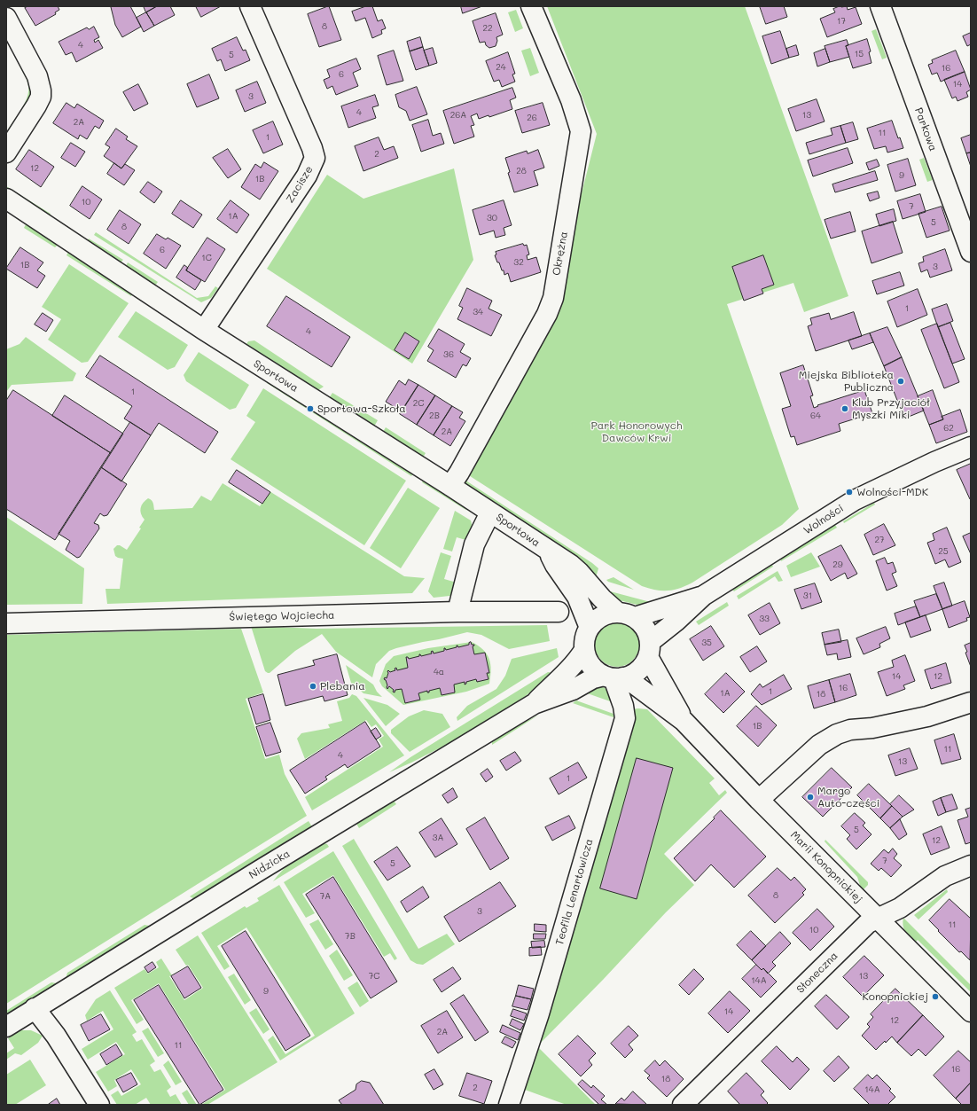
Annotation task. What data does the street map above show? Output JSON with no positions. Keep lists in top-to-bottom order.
{
  "streets": {
    "street": [
      "Parkowa",
      "Zacisze",
      "Okrężna",
      "Sportowa",
      "Wolności",
      "Świętego Wojciecha",
      "Nidzicka",
      "Marii Konopnickiej",
      "Teofila Lenartowicza",
      "Słoneczna"
    ]
  },
  "crossings": [
    ["Zacisze", "Sportowa"],
    ["Okrężna", "Sportowa"],
    ["Sportowa", "Teofila Lenartowicza"],
    ["Marii Konopnickiej", "Słoneczna"]
  ],
  "parks": ["Park Honorowych Dawców Krwi"],
  "places": [
    "Miejska Biblioteka Publiczna",
    "Sportowa-Szkoła",
    "Klub Przyjaciół Myszki Miki",
    "Wolności-MDK",
    "Plebania",
    "Margo Auto-części",
    "Konopnickiej"
  ],
  "house_numbers": [
    "17",
    "8",
    "22",
    "4",
    "15",
    "5",
    "24",
    "16",
    "6",
    "14",
    "3",
    "4",
    "26A",
    "13",
    "26",
    "2A",
    "11",
    "1",
    "2",
    "12",
    "28",
    "9",
    "1B",
    "10",
    "7",
    "1A",
    "30",
    "5",
    "8",
    "6",
    "1C",
    "32",
    "1B",
    "3",
    "1",
    "34",
    "4",
    "36",
    "1",
    "2C",
    "2B",
    "64",
    "62",
    "2A",
    "27",
    "25",
    "29",
    "31",
    "33",
    "35",
    "4a",
    "14",
    "12",
    "16",
    "1",
    "1A",
    "18",
    "1B",
    "11",
    "4",
    "13",
    "1",
    "5",
    "3A",
    "12",
    "7",
    "5",
    "8",
    "7A",
    "3",
    "11",
    "10",
    "7B",
    "7C",
    "13",
    "14A",
    "9",
    "14",
    "12",
    "2A",
    "11",
    "16",
    "18",
    "2",
    "14A"
  ]
}
